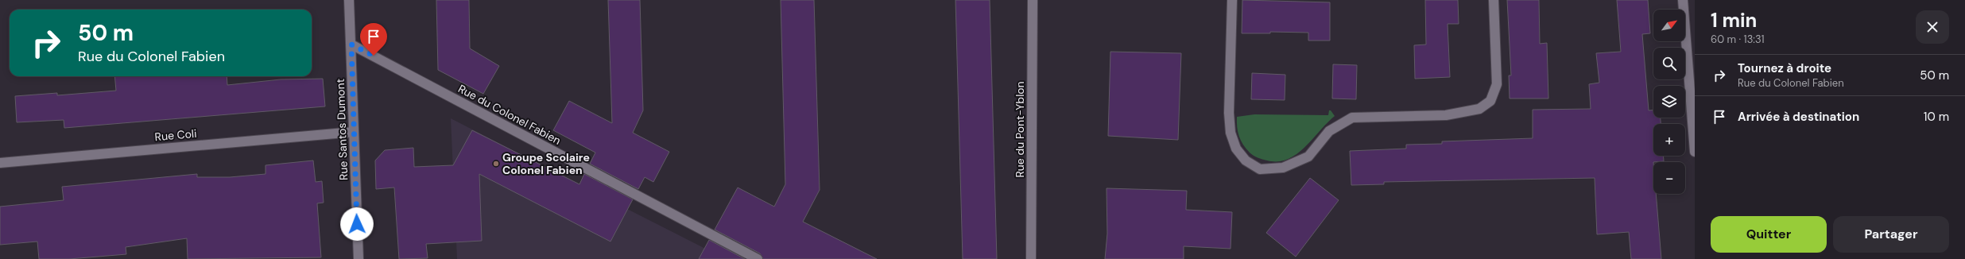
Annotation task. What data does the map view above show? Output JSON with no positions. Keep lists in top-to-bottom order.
{
  "streets": {
    "street": [
      "Rue du Colonel Fabien",
      "Rue Santos Dumont",
      "Rue du Pont-Yblon",
      "Rue Coli"
    ]
  },
  "crossings": [
    ["Rue du Colonel Fabien", "Rue Santos Dumont"],
    ["Rue Santos Dumont", "Rue Coli"]
  ],
  "places": ["Groupe Scolaire Colonel Fabien"],
  "north": "top right",
  "page": {
    "heading": ["1 min", "60 m · 13:31"],
    "map_buttons": ["+", "−"],
    "turn": ["50 m", "Rue du Colonel Fabien"],
    "list": [
      {
        "name": "Tournez à droite",
        "note": "Rue du Colonel Fabien",
        "value": "50 m"
      },
      {
        "name": "Arrivée à destination",
        "value": "10 m"
      }
    ],
    "buttons": ["Quitter", "Partager"]
  }
}
